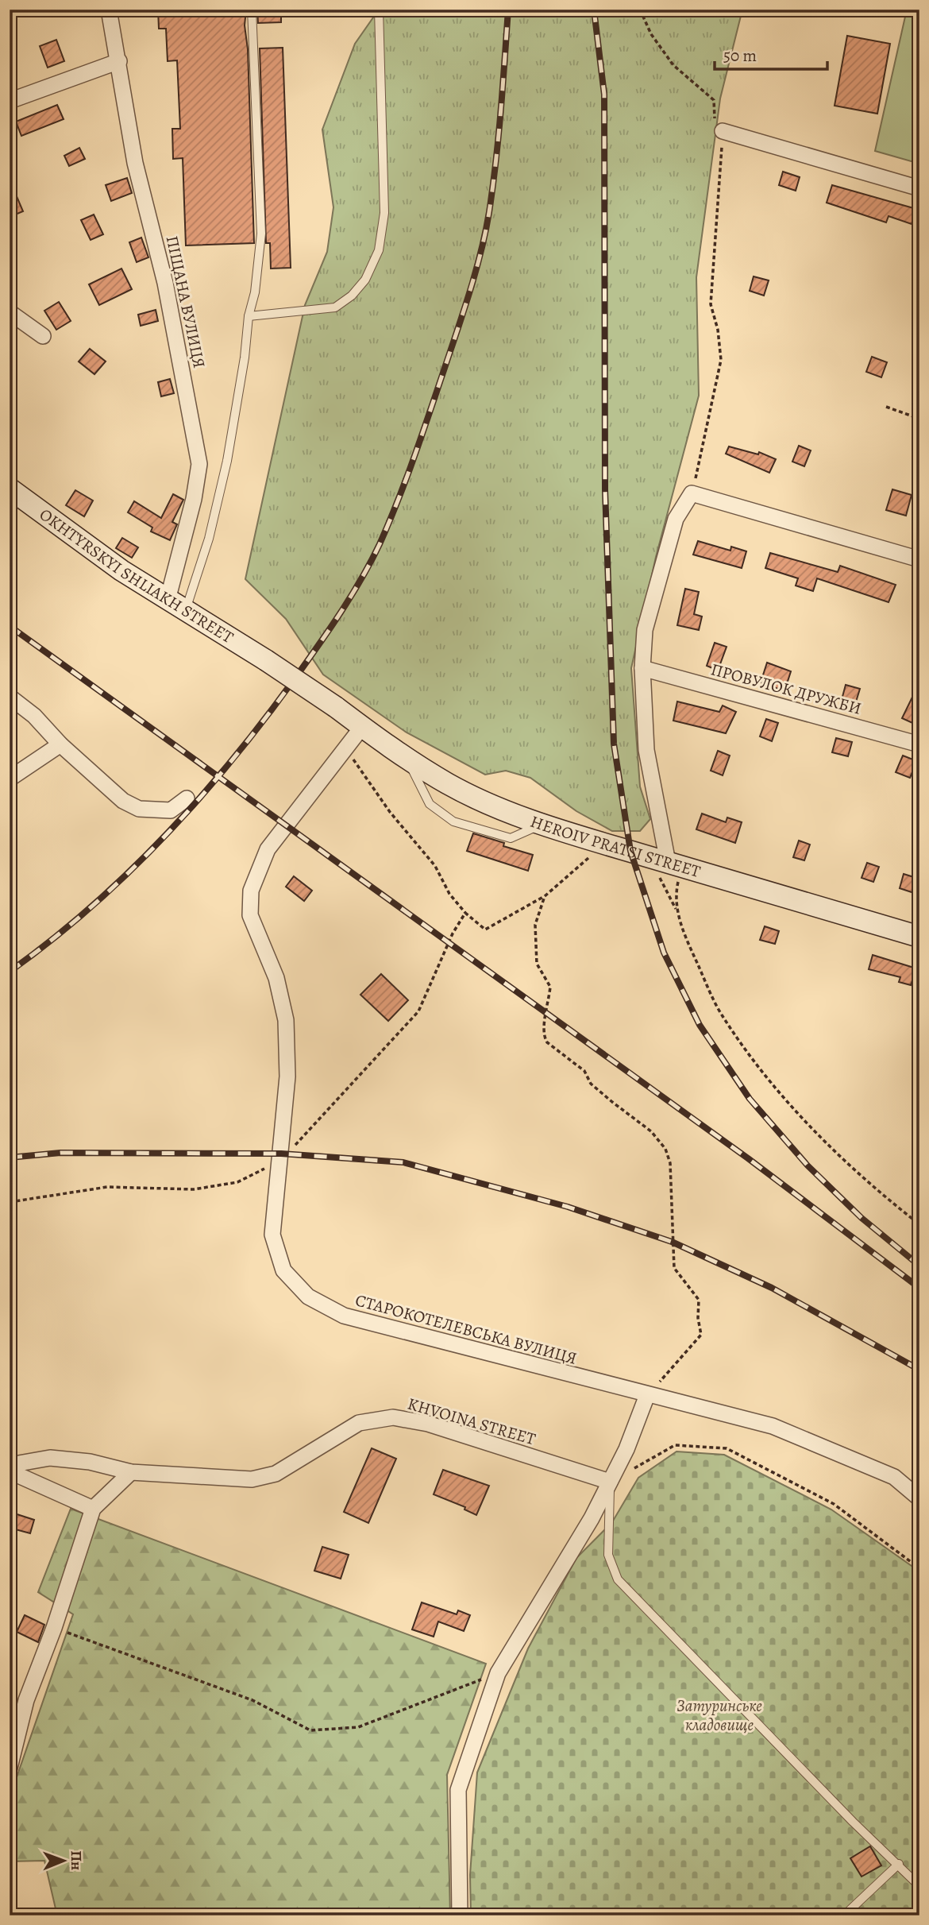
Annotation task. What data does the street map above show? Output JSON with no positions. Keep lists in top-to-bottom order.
{
  "streets": {
    "main road": ["OKHTYRSKYI SHLIAKH STREET", "HEROIV PRATSI STREET"],
    "street": [
      "ПІЩАНА ВУЛИЦЯ",
      "ПРОВУЛОК ДРУЖБИ",
      "СТАРОКОТЕЛЕВСЬКА ВУЛИЦЯ",
      "KHVOINA STREET"
    ]
  },
  "crossings": [
    ["ПІЩАНА ВУЛИЦЯ", "OKHTYRSKYI SHLIAKH STREET"],
    ["OKHTYRSKYI SHLIAKH STREET", "HEROIV PRATSI STREET"],
    ["HEROIV PRATSI STREET", "СТАРОКОТЕЛЕВСЬКА ВУЛИЦЯ"]
  ],
  "parks": ["Затуринське кладовище"],
  "scale_bar": "50 m",
  "north": "right"
}
